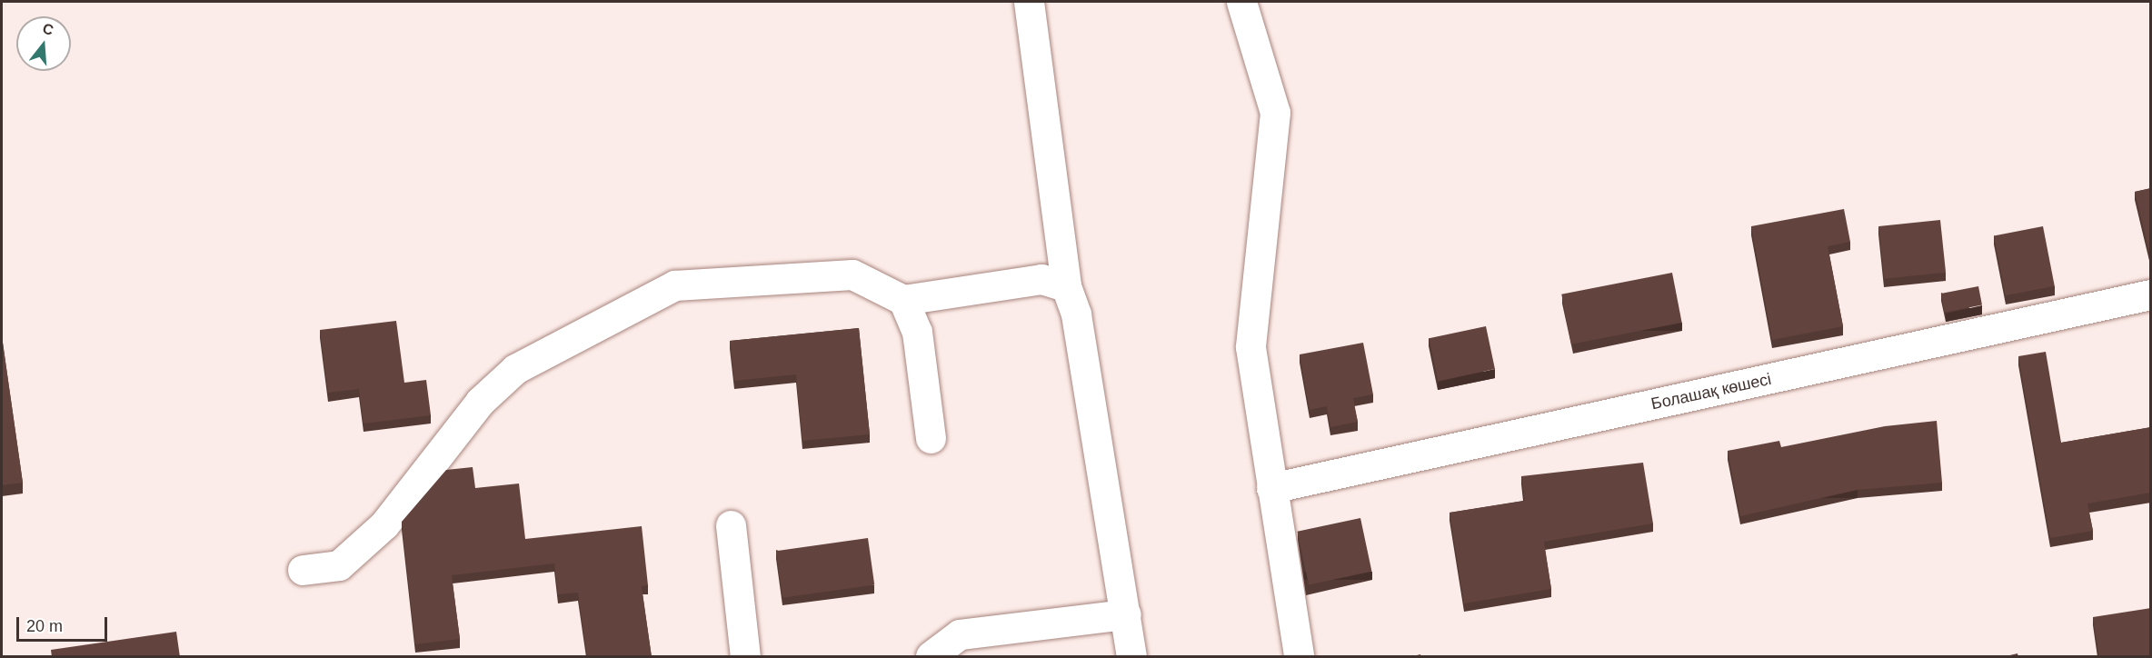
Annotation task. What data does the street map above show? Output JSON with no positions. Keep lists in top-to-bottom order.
{
  "streets": {
    "street": ["Болашақ көшесі"]
  },
  "scale_bar": "20 m",
  "north": "top"
}
